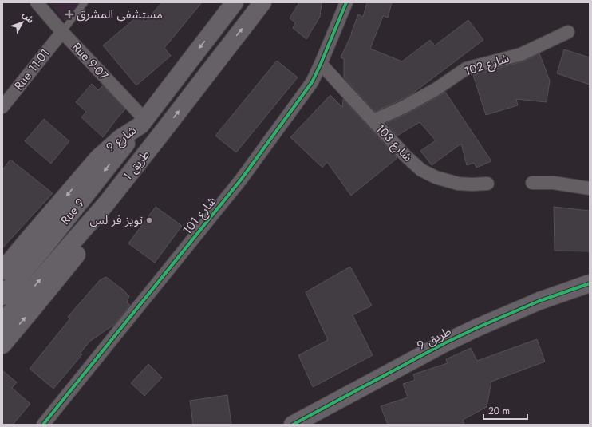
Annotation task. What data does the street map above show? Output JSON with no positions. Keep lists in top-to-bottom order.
{
  "streets": {
    "street": [
      "Rue 9-07",
      "شارع 102",
      "Rue 11-01",
      "شارع 9",
      "شارع 103",
      "طريق 1",
      "Rue 9",
      "شارع 101",
      "طريق 9"
    ]
  },
  "crossings": [
    ["Rue 9-07", "Rue 11-01"],
    ["Rue 9-07", "شارع 9"],
    ["Rue 9-07", "Rue 9"],
    ["شارع 102", "شارع 103"],
    ["شارع 9", "طريق 1"],
    ["شارع 9", "Rue 9"],
    ["شارع 103", "شارع 101"]
  ],
  "one_way": ["طريق 1", "Rue 9"],
  "places": {
    "health": ["مستشفى المشرق"],
    "other": ["تويز فر لس"]
  },
  "scale_bar": "20 m",
  "north": "top right"
}
